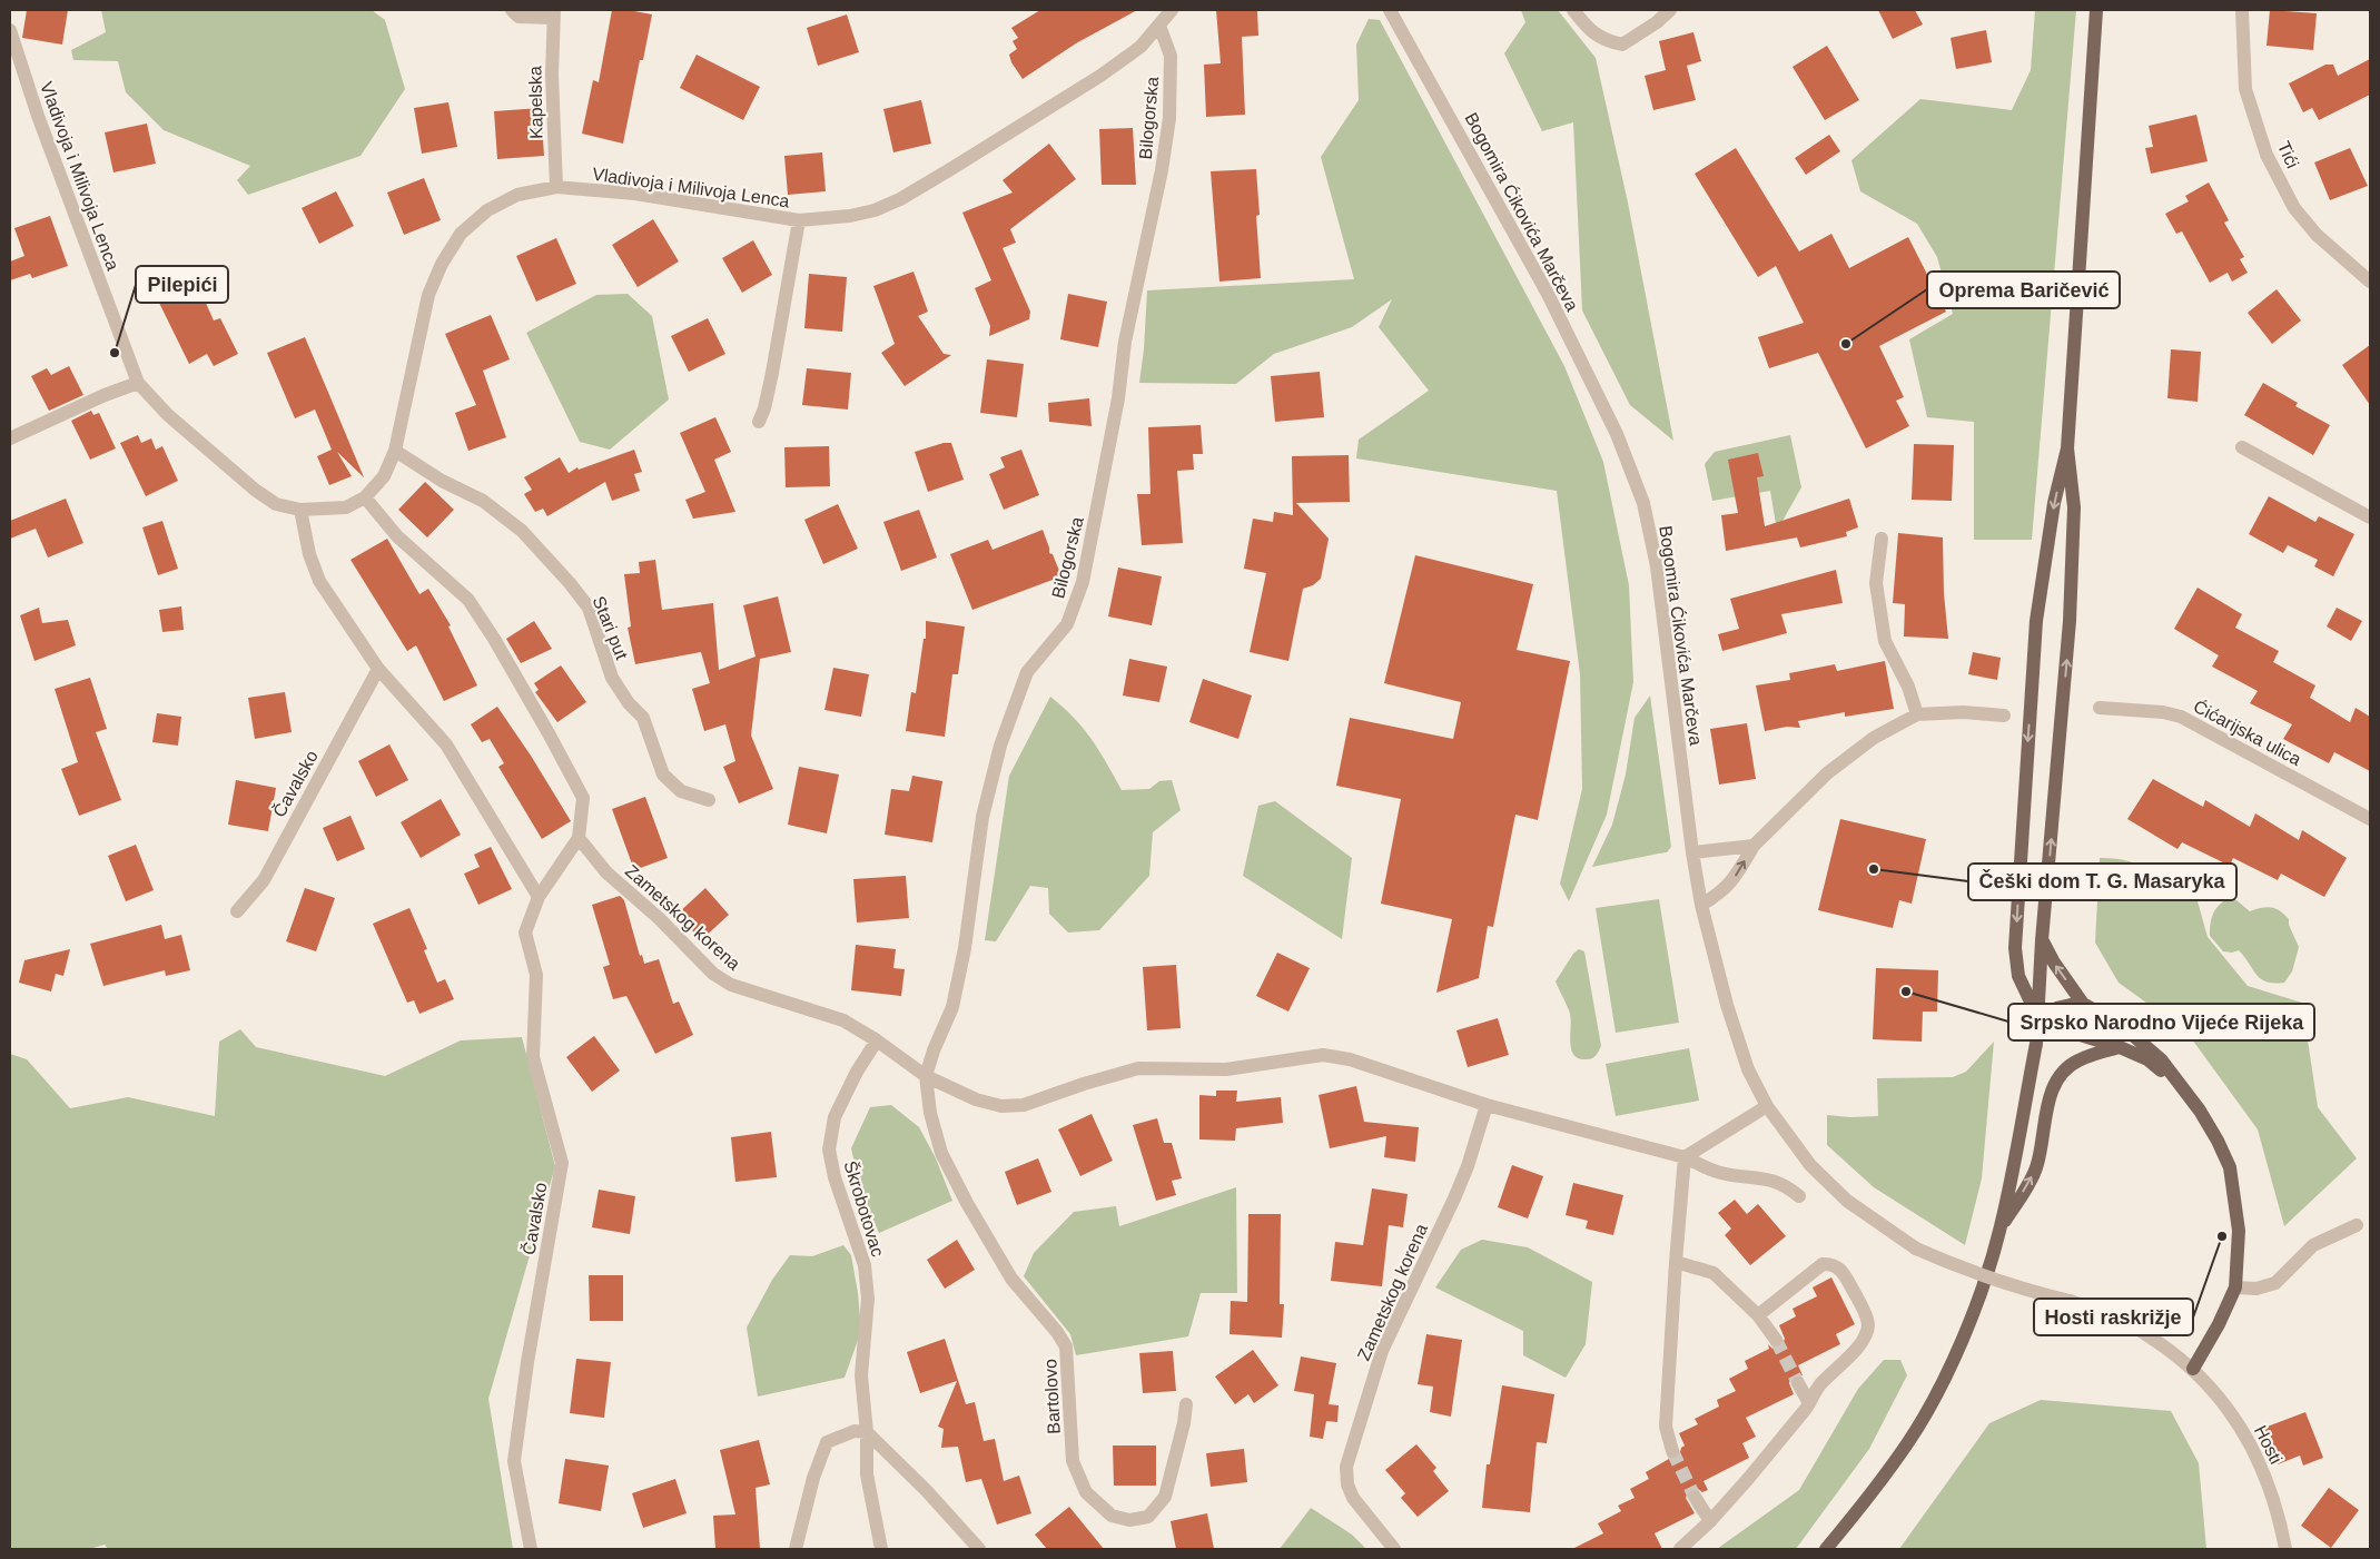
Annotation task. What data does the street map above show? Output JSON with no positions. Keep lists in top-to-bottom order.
{
  "streets": {
    "street": [
      "Kapelska",
      "Bilogorska",
      "Tići",
      "Vladivoja i Milivoja Lenca",
      "Bogomira Ćikovića Marčeva",
      "Stari put",
      "Ćićarijska ulica",
      "Čavalsko",
      "Zametskog korena",
      "Škrobotovac",
      "Bartolovo",
      "Hosti"
    ]
  },
  "crossings": [
    ["Kapelska", "Vladivoja i Milivoja Lenca"],
    ["Bilogorska", "Vladivoja i Milivoja Lenca"],
    ["Bilogorska", "Zametskog korena"],
    ["Bilogorska", "Bartolovo"],
    ["Vladivoja i Milivoja Lenca", "Stari put"],
    ["Bogomira Ćikovića Marčeva", "Hosti"],
    ["Čavalsko", "Zametskog korena"],
    ["Zametskog korena", "Škrobotovac"],
    ["Zametskog korena", "Bartolovo"]
  ],
  "places": [
    "Oprema Baričević",
    "Pilepići",
    "Češki dom T. G. Masaryka",
    "Srpsko Narodno Vijeće Rijeka",
    "Hosti raskrižje"
  ]
}
